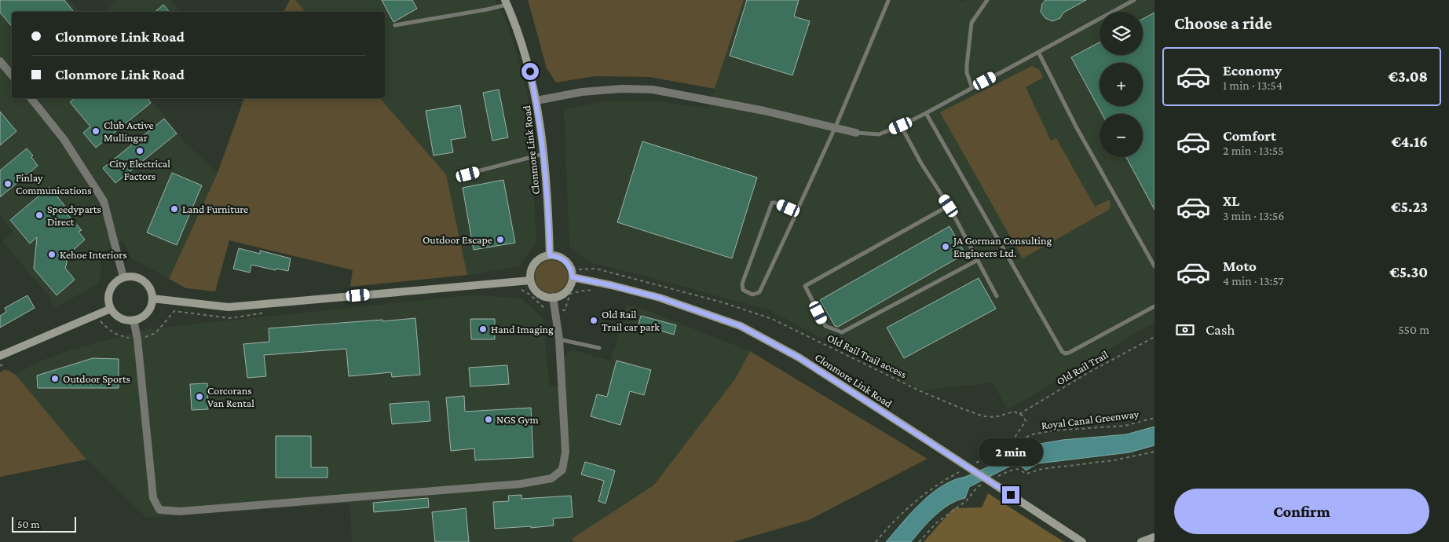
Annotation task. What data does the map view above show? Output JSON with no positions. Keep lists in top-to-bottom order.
{
  "streets": {
    "main road": ["Clonmore Link Road"],
    "path": ["Old Rail Trail access", "Old Rail Trail", "Royal Canal Greenway"]
  },
  "crossings": [
    ["Clonmore Link Road", "Old Rail Trail access"],
    ["Old Rail Trail access", "Old Rail Trail"]
  ],
  "places": [
    "Club Active Mullingar",
    "City Electrical Factors",
    "Finlay Communications",
    "Land Furniture",
    "Speedyparts Direct",
    "Outdoor Escape",
    "JA Gorman Consulting Engineers Ltd.",
    "Kehoe Interiors",
    "Old Rail Trail car park",
    "Hand Imaging",
    "Outdoor Sports",
    "Corcorans Van Rental",
    "NGS Gym"
  ],
  "scale_bar": "50 m",
  "page": {
    "heading": "Choose a ride",
    "map_buttons": ["+", "−"],
    "banner": ["Clonmore Link Road", "Clonmore Link Road"],
    "list": [
      {
        "name": "Economy",
        "note": "1 min · 13:54",
        "value": "€3.08"
      },
      {
        "name": "Comfort",
        "note": "2 min · 13:55",
        "value": "€4.16"
      },
      {
        "name": "XL",
        "note": "3 min · 13:56",
        "value": "€5.23"
      },
      {
        "name": "Moto",
        "note": "4 min · 13:57",
        "value": "€5.30"
      }
    ],
    "pay": ["Cash", "550 m"],
    "bubble": "2 min",
    "buttons": "Confirm",
    "scale": "50 m"
  }
}
